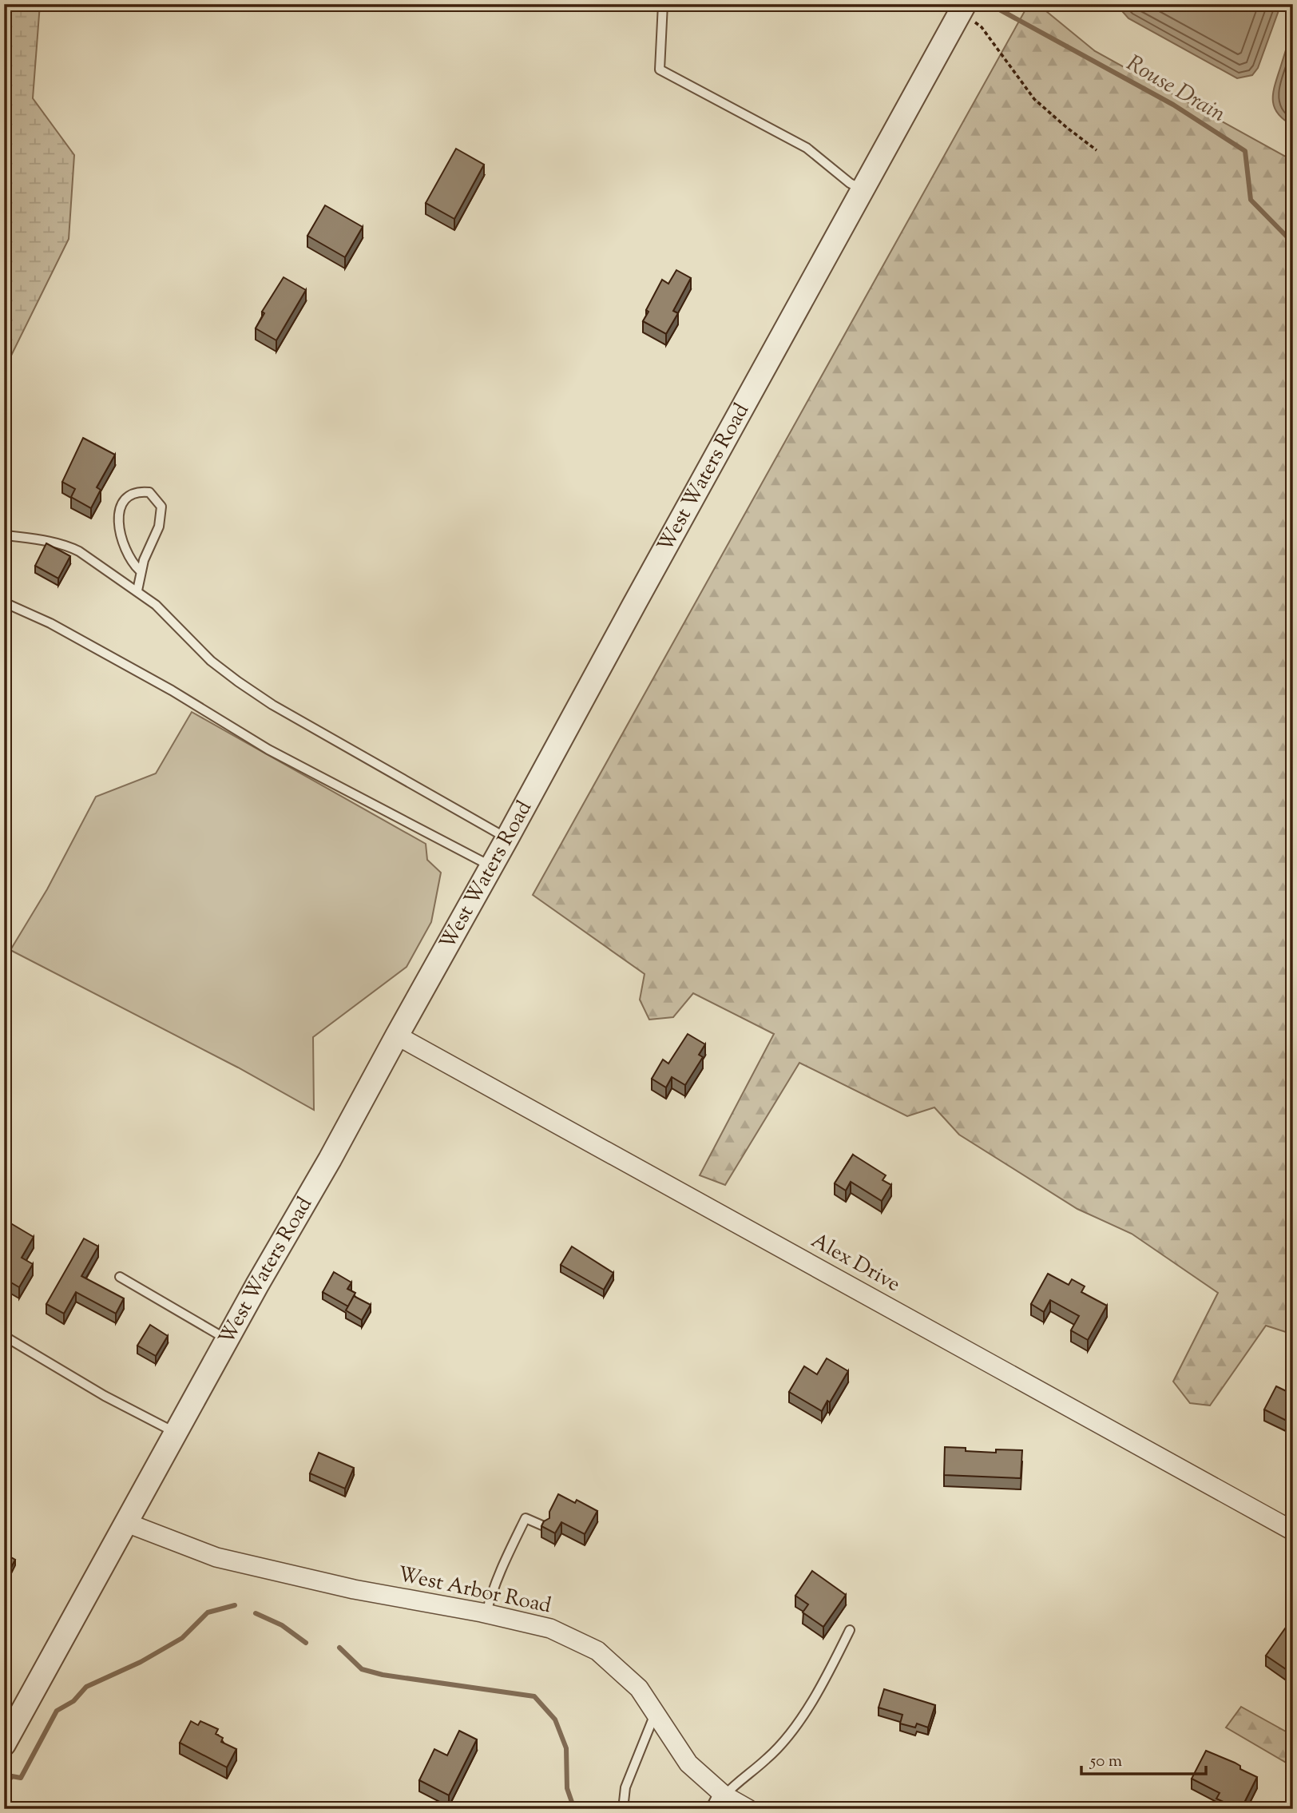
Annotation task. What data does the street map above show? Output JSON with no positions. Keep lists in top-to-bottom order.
{
  "streets": {
    "street": ["West Waters Road", "Alex Drive", "West Arbor Road"]
  },
  "crossings": [
    ["West Waters Road", "Alex Drive"],
    ["West Waters Road", "West Arbor Road"]
  ],
  "water": ["Rouse Drain"],
  "scale_bar": "50 m"
}
